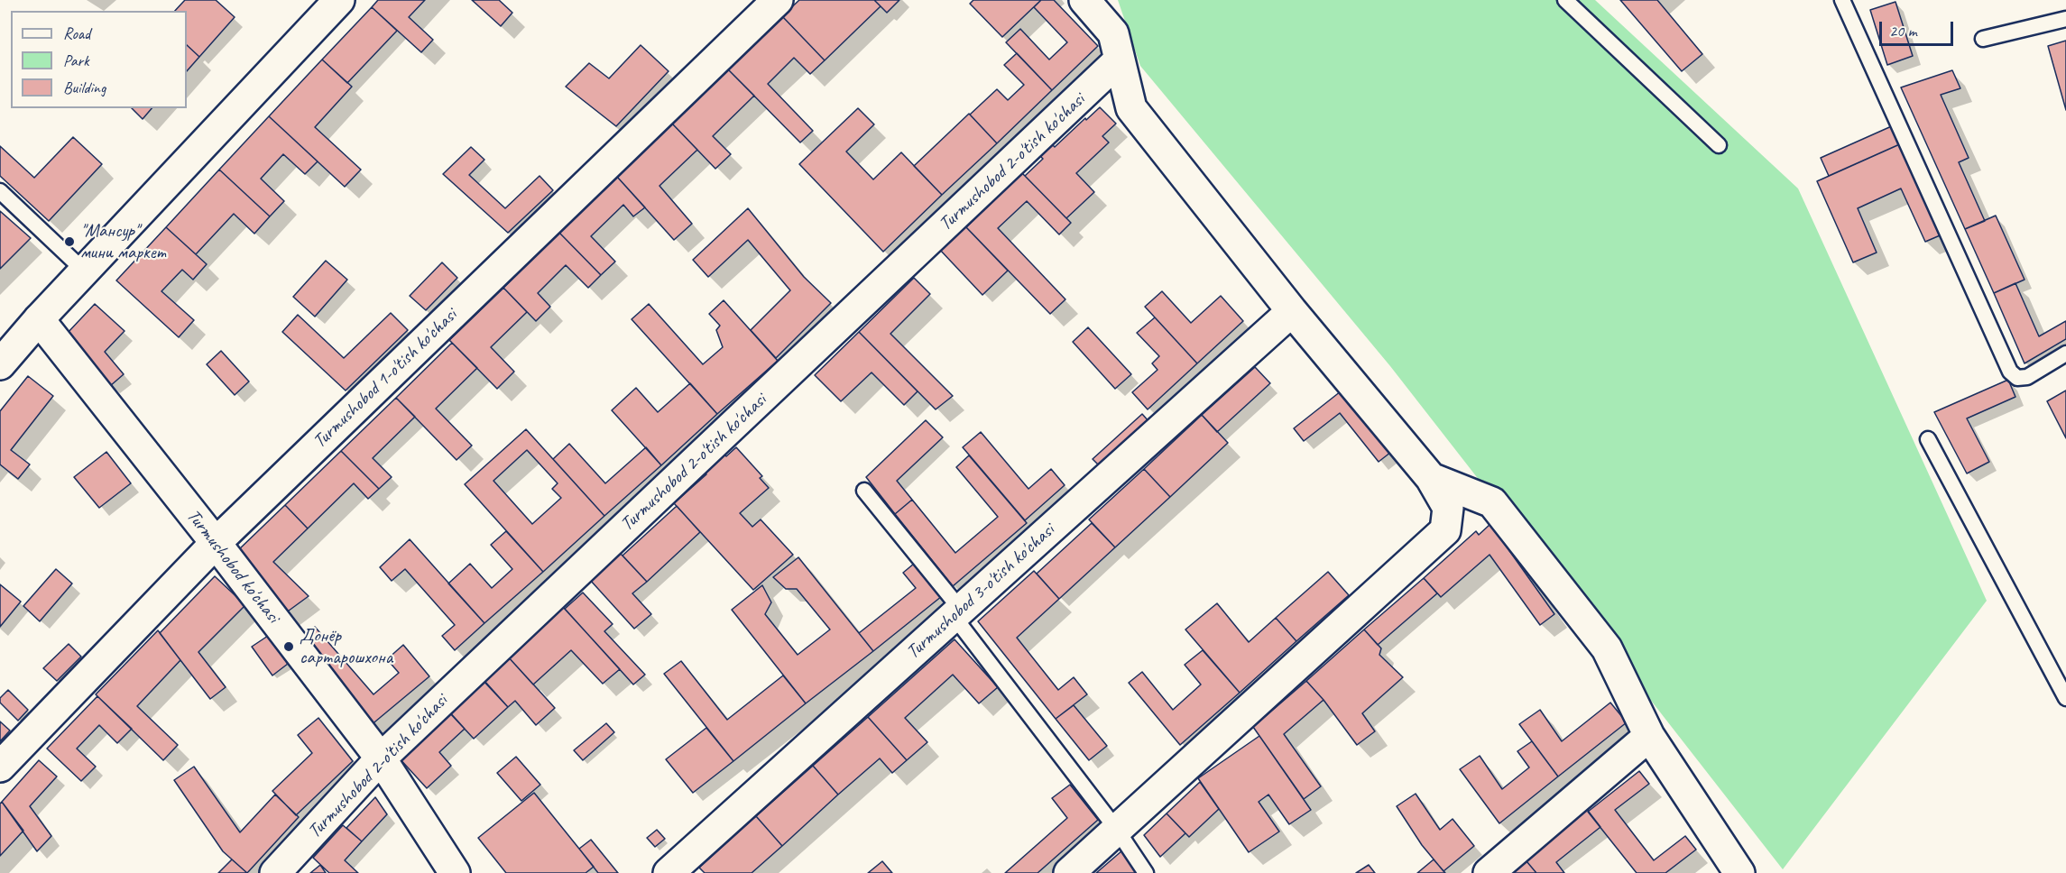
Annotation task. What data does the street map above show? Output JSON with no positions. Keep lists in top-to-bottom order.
{
  "streets": {
    "street": [
      "Turmushobod 2-o'tish ko'chasi",
      "Turmushobod 1-o'tish ko'chasi",
      "Turmushobod ko'chasi",
      "Turmushobod 3-o'tish ko'chasi"
    ]
  },
  "crossings": [
    ["Turmushobod 2-o'tish ko'chasi", "Turmushobod ko'chasi"],
    ["Turmushobod 1-o'tish ko'chasi", "Turmushobod ko'chasi"]
  ],
  "places": ["\"Мансур\" мини маркет", "Донёр сартарошхона"],
  "legend": ["Road", "Park", "Building"],
  "scale_bar": "20 m"
}
